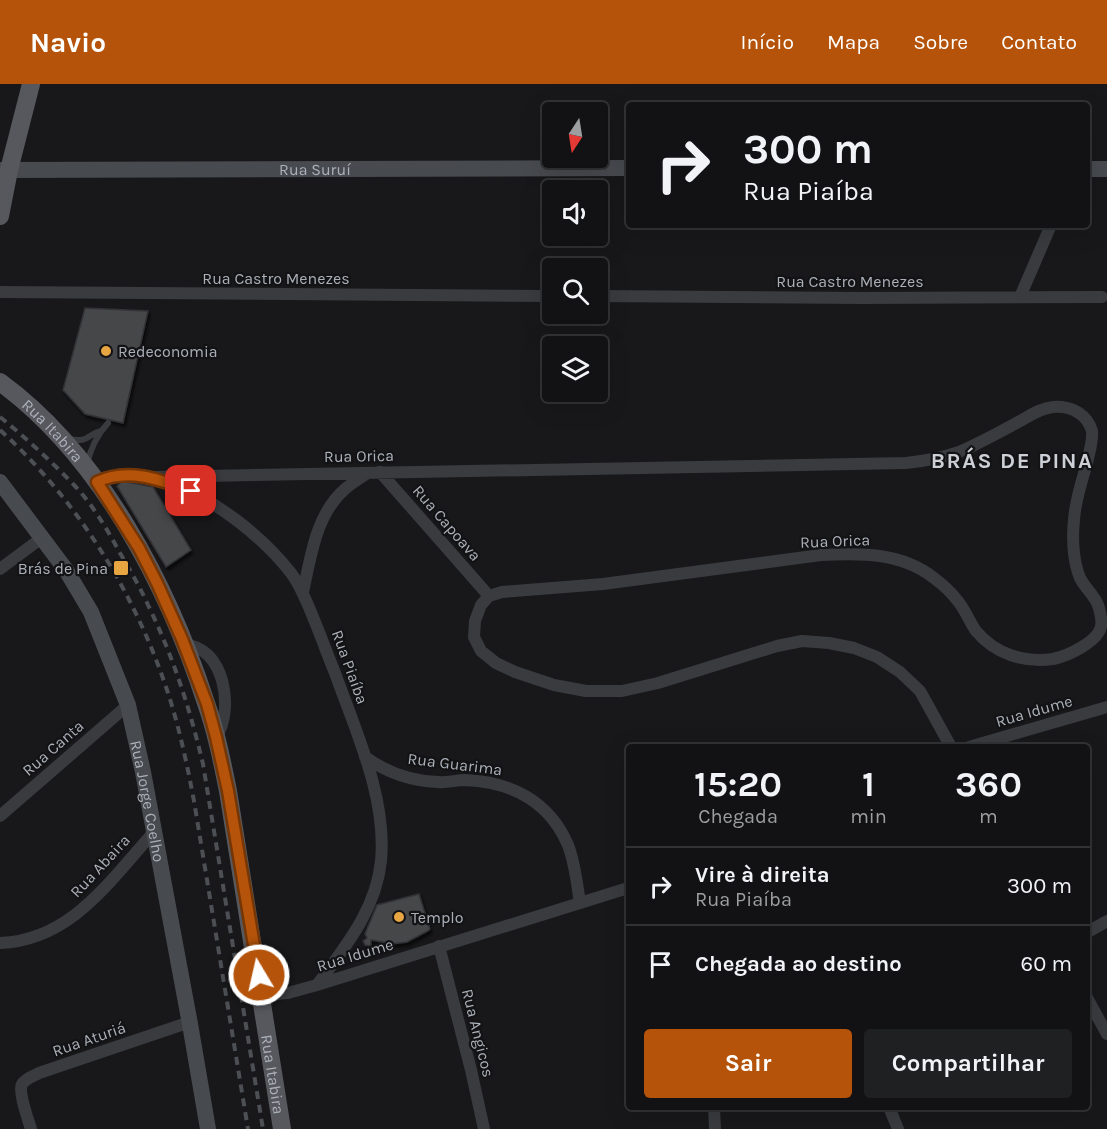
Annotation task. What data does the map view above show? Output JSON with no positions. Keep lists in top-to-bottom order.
{
  "streets": {
    "main road": ["Rua Itabira"],
    "street": [
      "Rua Suruí",
      "Rua Castro Menezes",
      "Rua Orica",
      "Rua Capoava",
      "Rua Piaíba",
      "Rua Idume",
      "Rua Canta",
      "Rua Guarima",
      "Rua Jorge Coelho",
      "Rua Abaira",
      "Rua Angicos",
      "Rua Aturiá"
    ]
  },
  "crossings": [
    ["Rua Itabira", "Rua Piaíba"],
    ["Rua Itabira", "Rua Idume"],
    ["Rua Orica", "Rua Capoava"],
    ["Rua Orica", "Rua Piaíba"],
    ["Rua Piaíba", "Rua Idume"],
    ["Rua Piaíba", "Rua Guarima"],
    ["Rua Idume", "Rua Guarima"],
    ["Rua Idume", "Rua Angicos"],
    ["Rua Canta", "Rua Jorge Coelho"],
    ["Rua Jorge Coelho", "Rua Abaira"],
    ["Rua Jorge Coelho", "Rua Aturiá"]
  ],
  "districts": ["BRÁS DE PINA"],
  "places": {
    "other": ["Redeconomia", "Templo"],
    "transit": ["Brás de Pina"]
  },
  "north": "bottom",
  "page": {
    "header": "Navio",
    "nav": [
      "Início",
      "Mapa",
      "Sobre",
      "Contato"
    ],
    "turn": ["300 m", "Rua Piaíba"],
    "eta": [
      "15:20",
      "Chegada",
      "1",
      "min",
      "360",
      "m"
    ],
    "list": [
      {
        "name": "Vire à direita",
        "note": "Rua Piaíba",
        "value": "300 m"
      },
      {
        "name": "Chegada ao destino",
        "value": "60 m"
      }
    ],
    "buttons": ["Sair", "Compartilhar"]
  }
}
